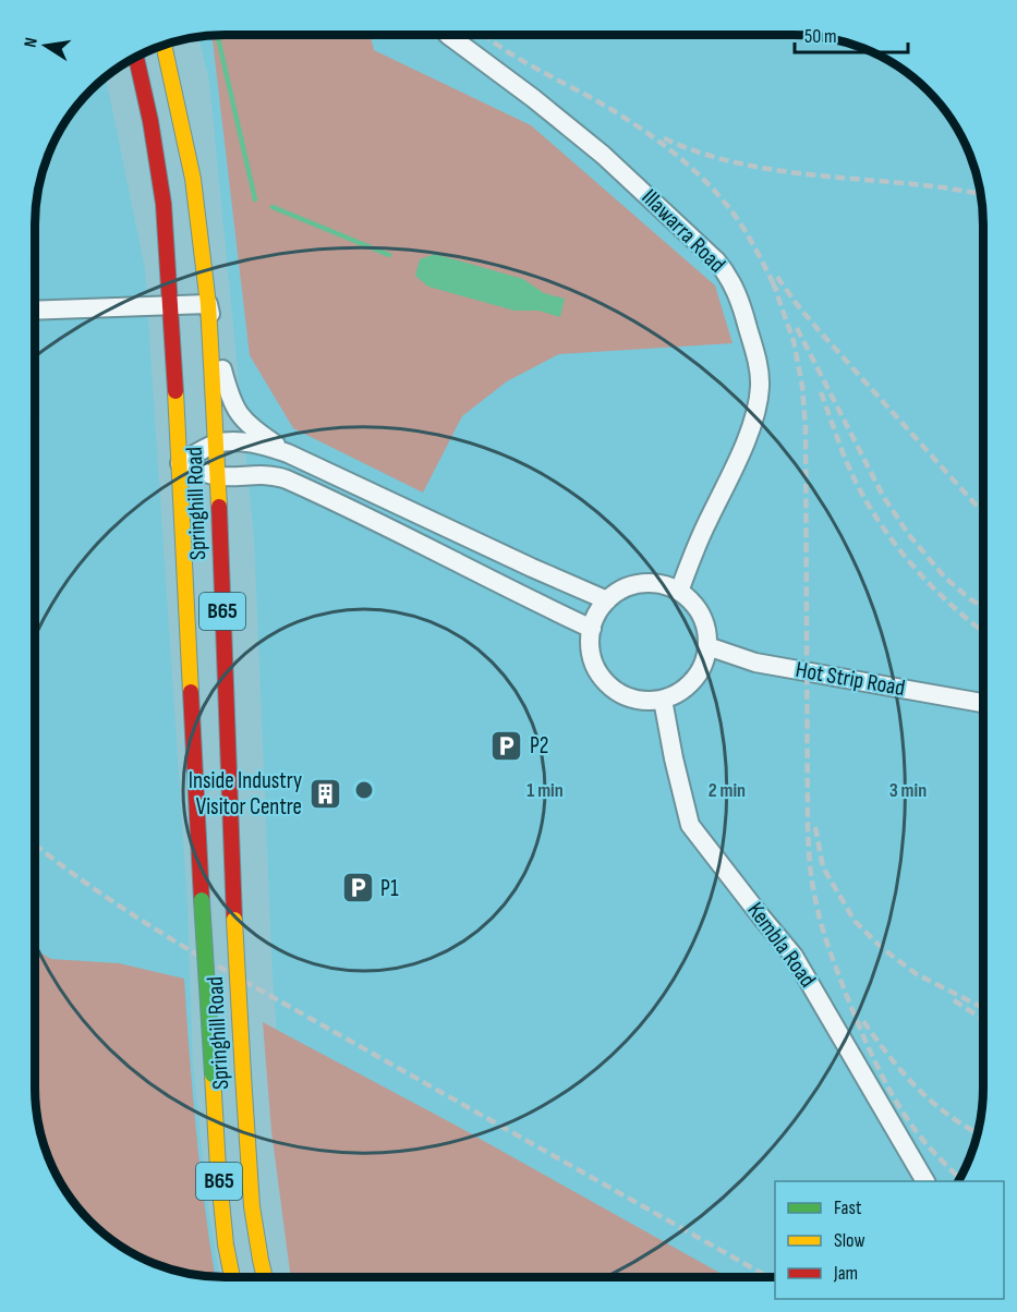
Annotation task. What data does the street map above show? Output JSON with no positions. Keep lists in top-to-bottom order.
{
  "streets": {
    "main road": ["Springhill Road", "B65"],
    "street": ["Illawarra Road", "Hot Strip Road", "Kembla Road"]
  },
  "crossings": [
    ["Illawarra Road", "Hot Strip Road"],
    ["Illawarra Road", "Kembla Road"],
    ["Hot Strip Road", "Kembla Road"]
  ],
  "places": {
    "parking": ["P2", "P1"],
    "building": ["Inside Industry Visitor Centre"]
  },
  "legend": ["Fast", "Slow", "Jam"],
  "scale_bar": "50 m",
  "north": "left",
  "rings": ["1 min", "2 min", "3 min"]
}
